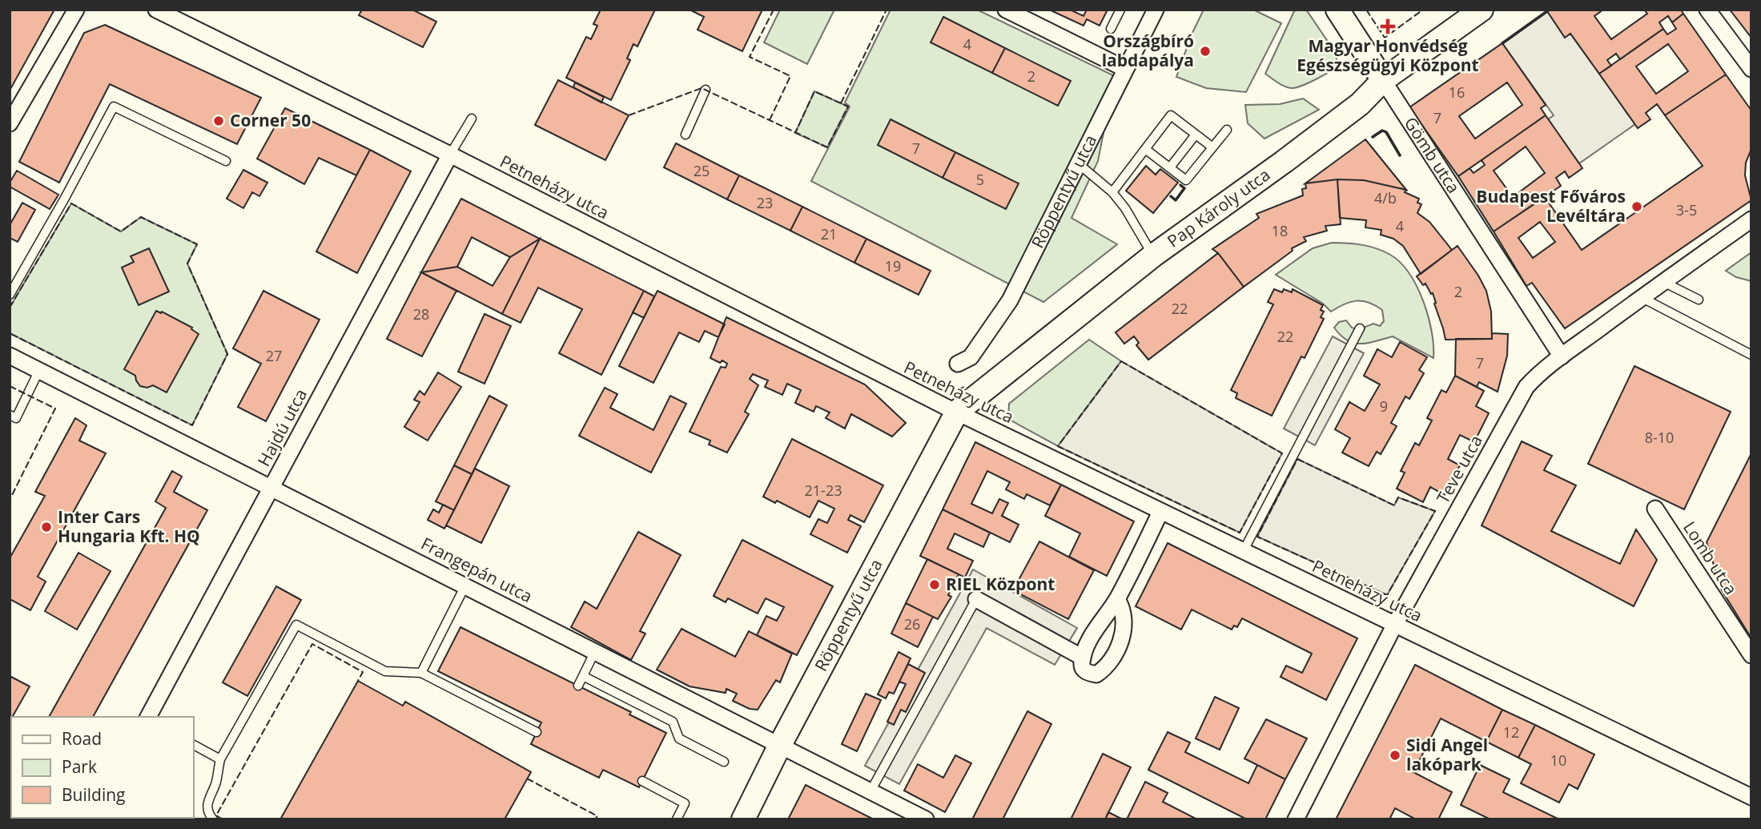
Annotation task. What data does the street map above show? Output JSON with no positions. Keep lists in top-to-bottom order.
{
  "streets": {
    "street": [
      "Gömb utca",
      "Petneházy utca",
      "Röppentyű utca",
      "Pap Károly utca",
      "Hajdú utca",
      "Teve utca",
      "Lomb utca",
      "Frangepán utca"
    ]
  },
  "crossings": [
    ["Gömb utca", "Pap Károly utca"],
    ["Gömb utca", "Teve utca"],
    ["Petneházy utca", "Röppentyű utca"],
    ["Petneházy utca", "Pap Károly utca"],
    ["Petneházy utca", "Hajdú utca"],
    ["Petneházy utca", "Teve utca"],
    ["Röppentyű utca", "Pap Károly utca"],
    ["Röppentyű utca", "Frangepán utca"],
    ["Hajdú utca", "Frangepán utca"]
  ],
  "places": {
    "health": ["Magyar Honvédség Egészségügyi Központ"],
    "other": [
      "Országbíró labdapálya",
      "Corner 50",
      "Budapest Főváros Levéltára",
      "Inter Cars Hungaria Kft. HQ",
      "RIEL Központ",
      "Sidi Angel lakópark"
    ]
  },
  "house_numbers": [
    "4",
    "2",
    "16",
    "7",
    "7",
    "25",
    "5",
    "4/b",
    "23",
    "3-5",
    "4",
    "18",
    "21",
    "19",
    "2",
    "22",
    "28",
    "22",
    "27",
    "7",
    "9",
    "8-10",
    "21-23",
    "26",
    "12",
    "10"
  ],
  "legend": ["Road", "Park", "Building"]
}
